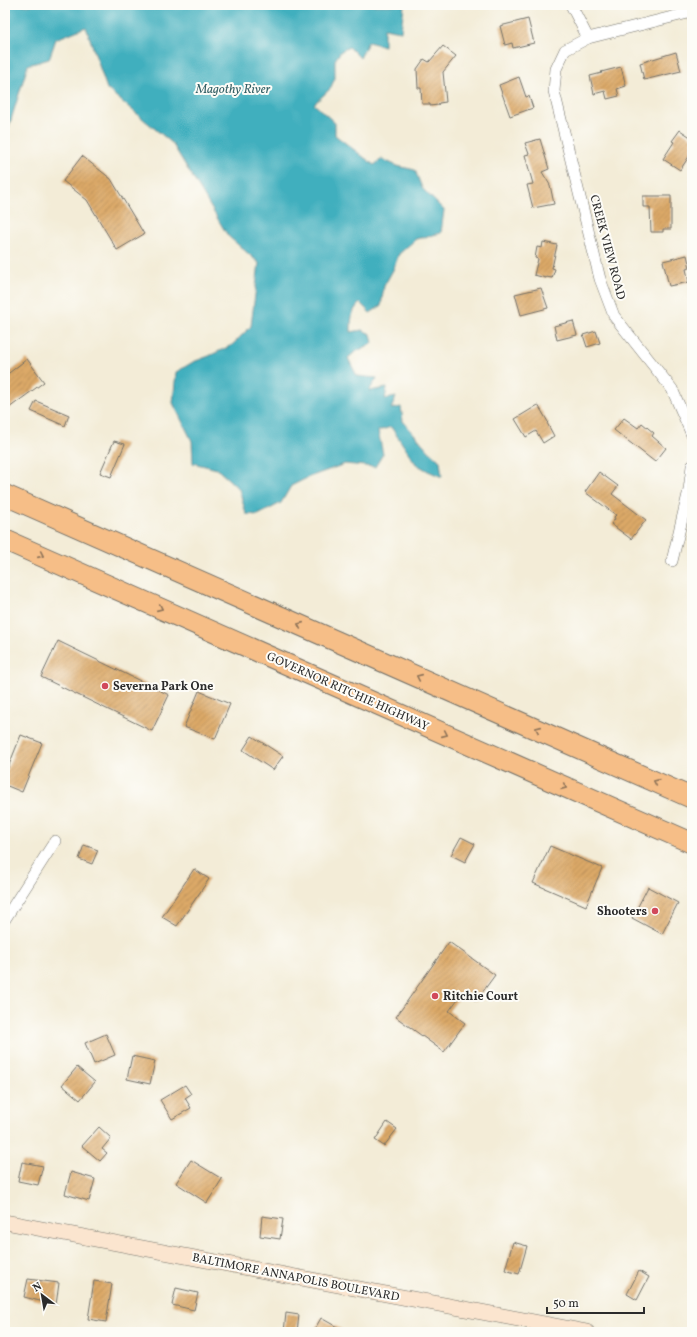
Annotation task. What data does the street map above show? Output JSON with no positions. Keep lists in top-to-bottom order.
{
  "streets": {
    "highway": ["GOVERNOR RITCHIE HIGHWAY"],
    "street": ["CREEK VIEW ROAD", "BALTIMORE ANNAPOLIS BOULEVARD"]
  },
  "water": ["Magothy River"],
  "places": ["Severna Park One", "Shooters", "Ritchie Court"],
  "scale_bar": "50 m",
  "north": "top left"
}
